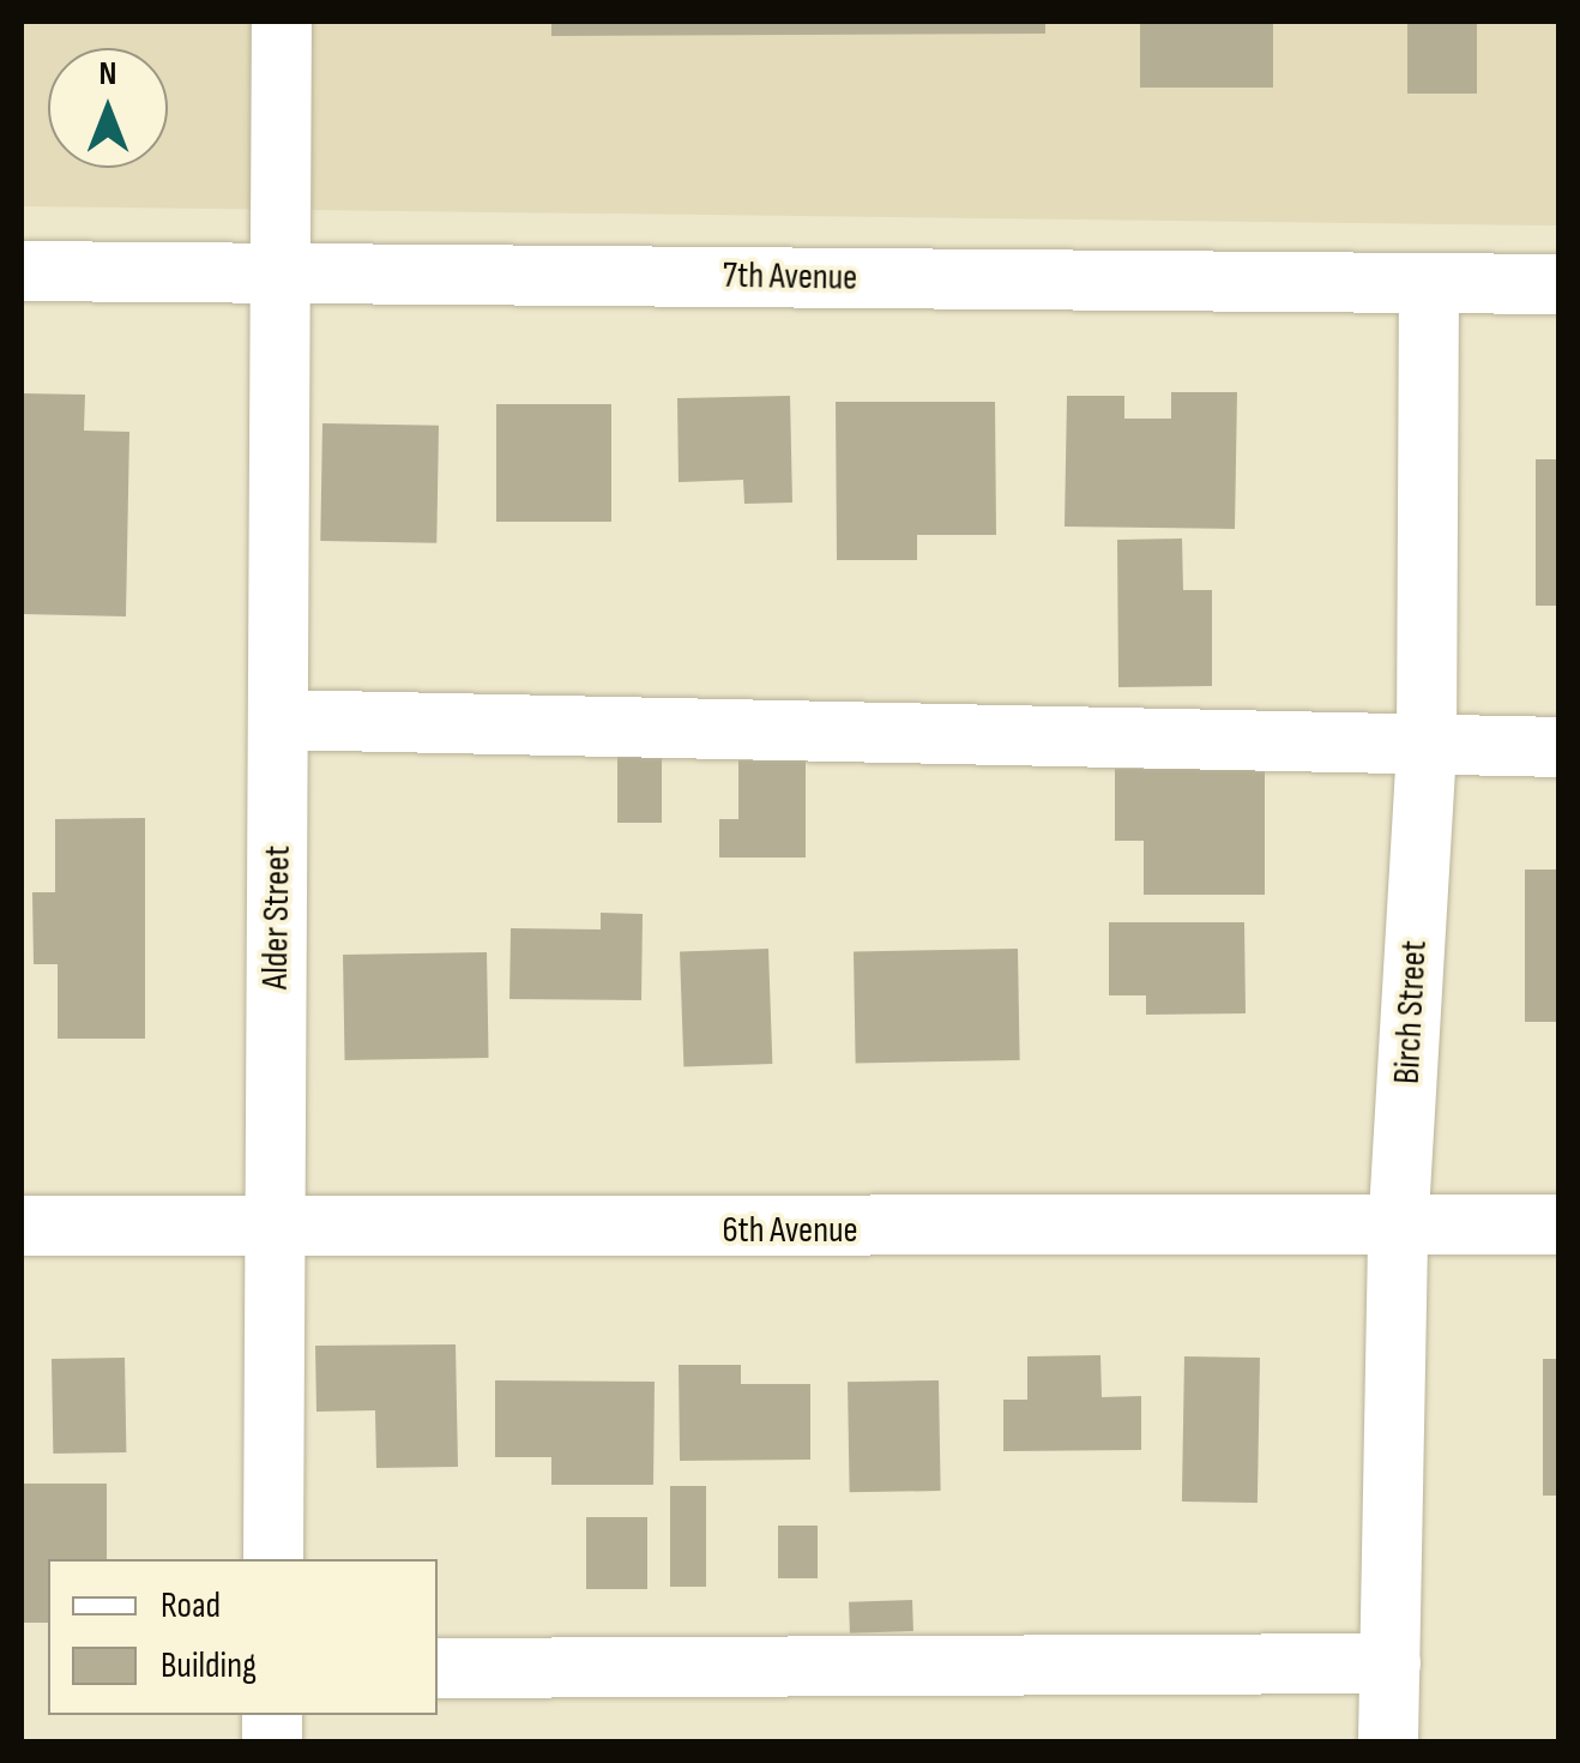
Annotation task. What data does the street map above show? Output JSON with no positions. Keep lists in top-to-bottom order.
{
  "streets": {
    "street": [
      "7th Avenue",
      "Alder Street",
      "Birch Street",
      "6th Avenue"
    ]
  },
  "crossings": [
    ["7th Avenue", "Alder Street"],
    ["7th Avenue", "Birch Street"],
    ["Alder Street", "6th Avenue"],
    ["Birch Street", "6th Avenue"]
  ],
  "legend": ["Road", "Building"],
  "north": "top"
}
